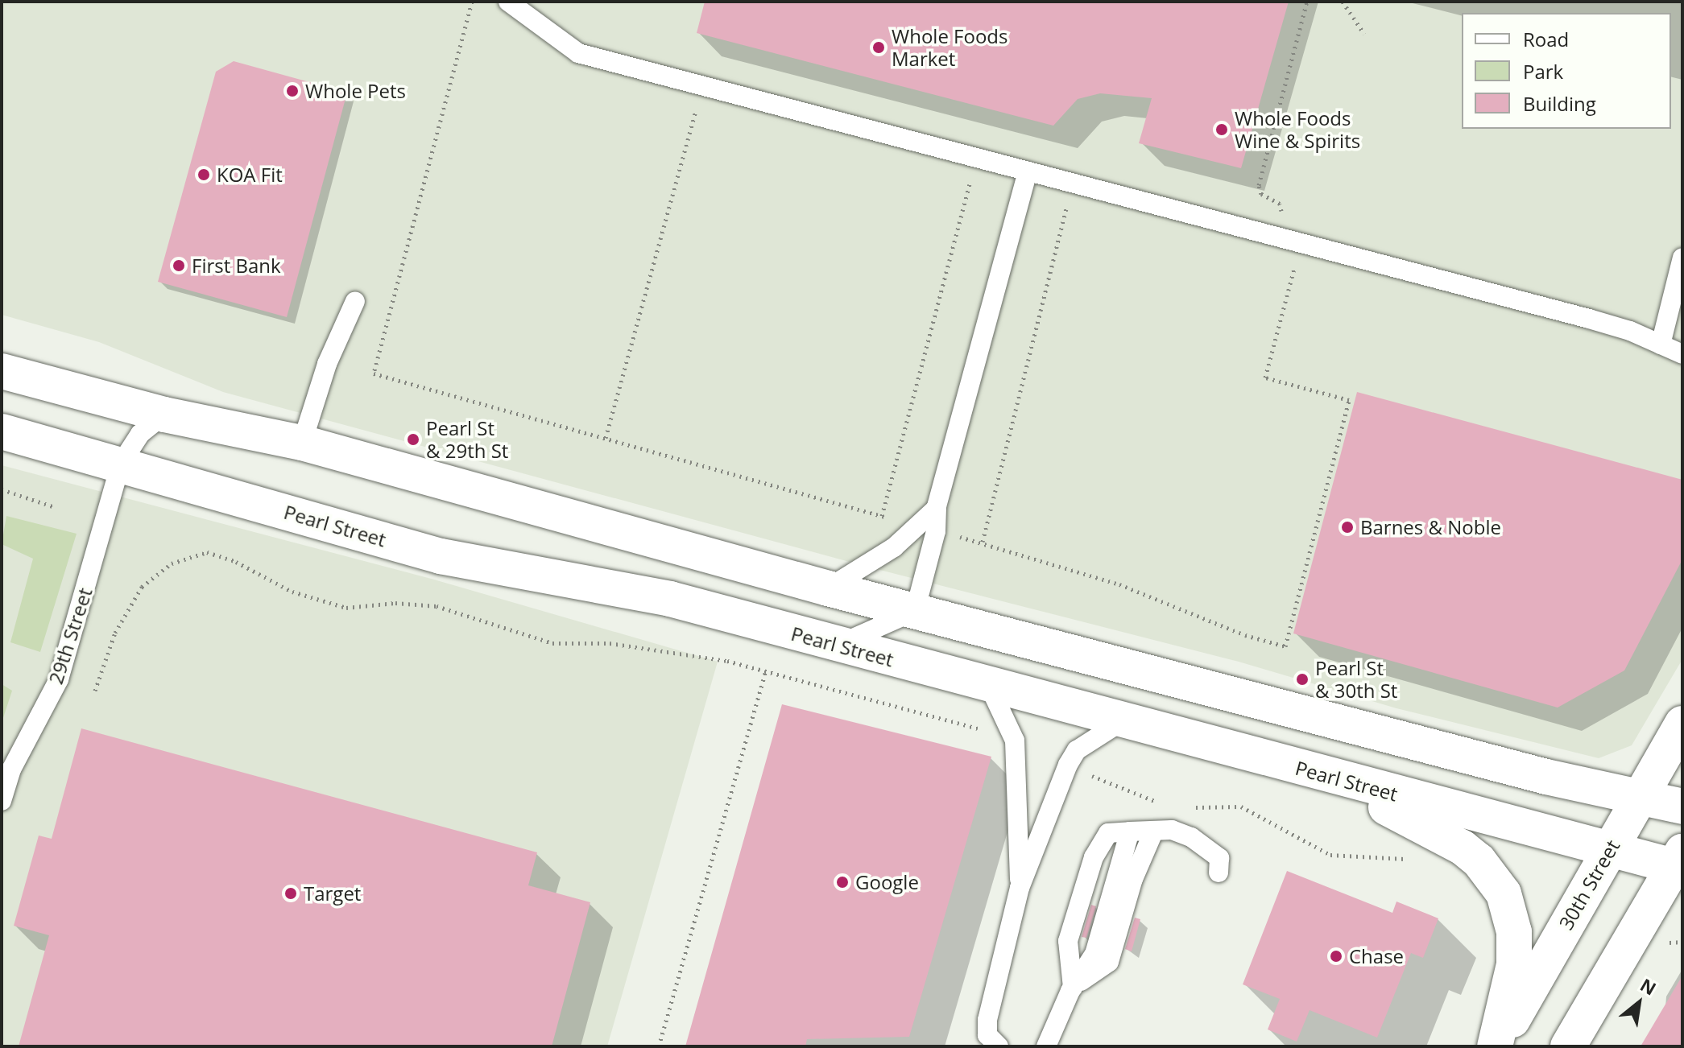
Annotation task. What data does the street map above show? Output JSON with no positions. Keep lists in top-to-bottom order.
{
  "streets": {
    "main road": ["Pearl Street", "30th Street"],
    "lane": ["29th Street"]
  },
  "crossings": [
    ["Pearl Street", "29th Street"],
    ["Pearl Street", "30th Street"]
  ],
  "places": [
    "Whole Foods Market",
    "Whole Pets",
    "Whole Foods Wine & Spirits",
    "KOA Fit",
    "First Bank",
    "Pearl St & 29th St",
    "Barnes & Noble",
    "Pearl St & 30th St",
    "Google",
    "Target",
    "Chase"
  ],
  "legend": ["Road", "Park", "Building"],
  "north": "top right"
}
